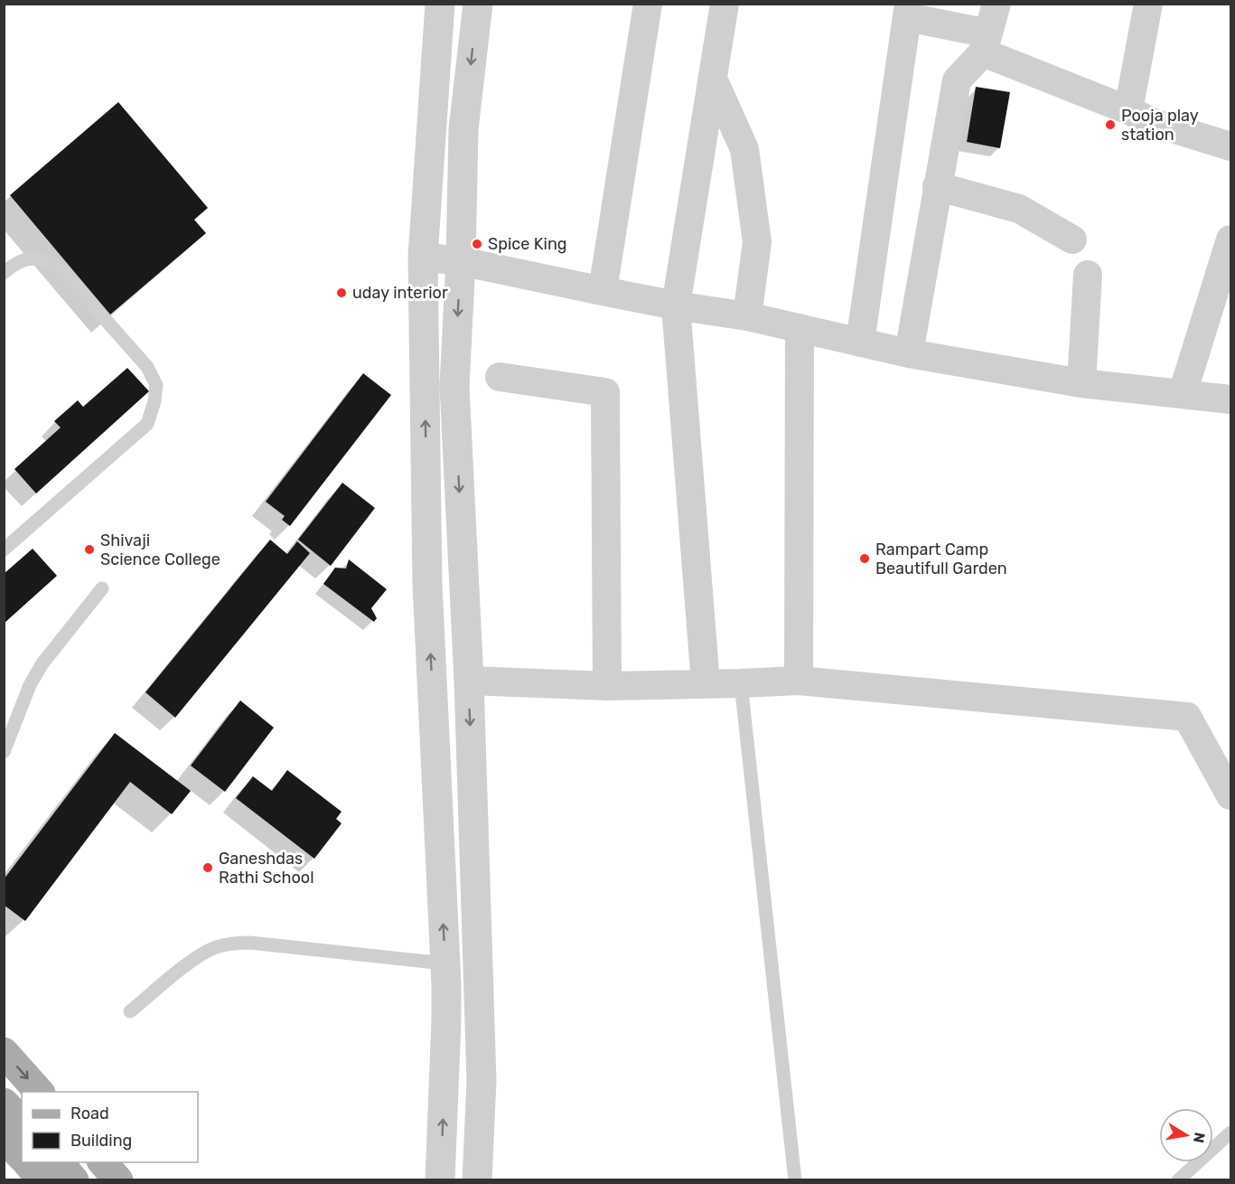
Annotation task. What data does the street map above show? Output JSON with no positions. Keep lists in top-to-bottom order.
{
  "places": [
    "Pooja play station",
    "Spice King",
    "uday interior",
    "Shivaji Science College",
    "Rampart Camp Beautifull Garden",
    "Ganeshdas Rathi School"
  ],
  "legend": ["Road", "Building"],
  "north": "right"
}
